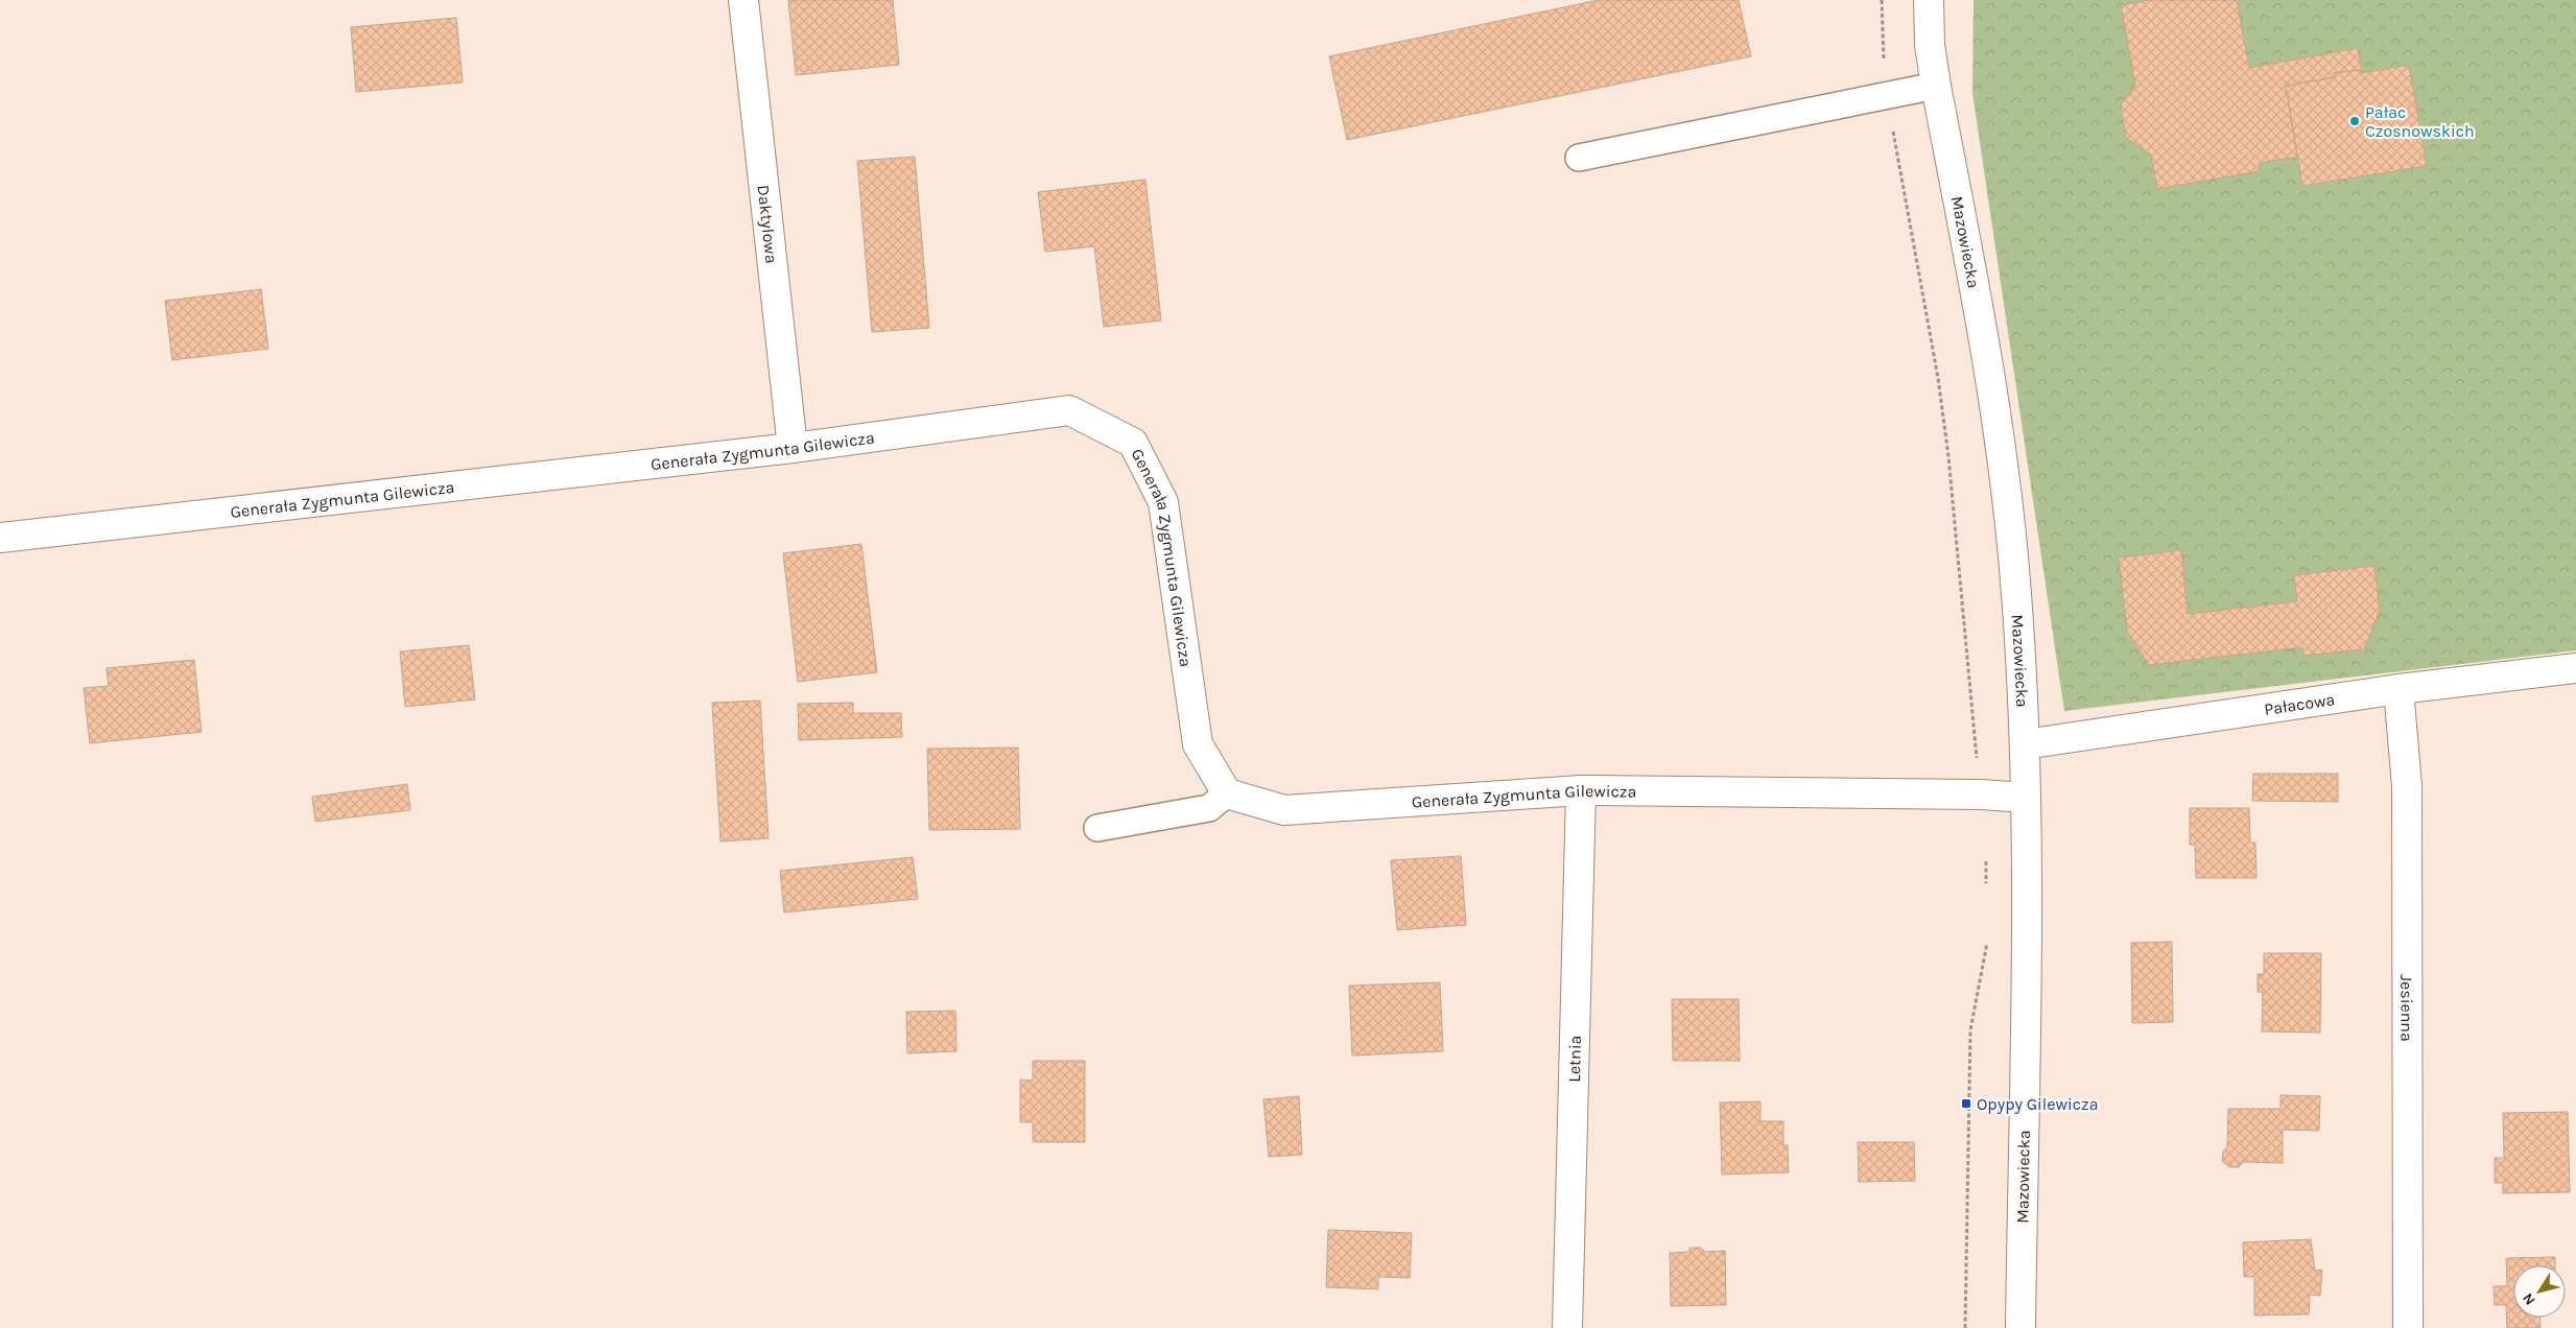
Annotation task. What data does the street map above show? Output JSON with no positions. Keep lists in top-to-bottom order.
{
  "streets": {
    "street": [
      "Daktylowa",
      "Mazowiecka",
      "Generała Zygmunta Gilewicza",
      "Pałacowa",
      "Jesienna",
      "Letnia"
    ]
  },
  "crossings": [
    ["Daktylowa", "Generała Zygmunta Gilewicza"],
    ["Mazowiecka", "Generała Zygmunta Gilewicza"],
    ["Mazowiecka", "Pałacowa"],
    ["Generała Zygmunta Gilewicza", "Letnia"],
    ["Pałacowa", "Jesienna"]
  ],
  "places": {
    "other": ["Pałac Czosnowskich"],
    "transit": ["Opypy Gilewicza"]
  },
  "north": "bottom left"
}
